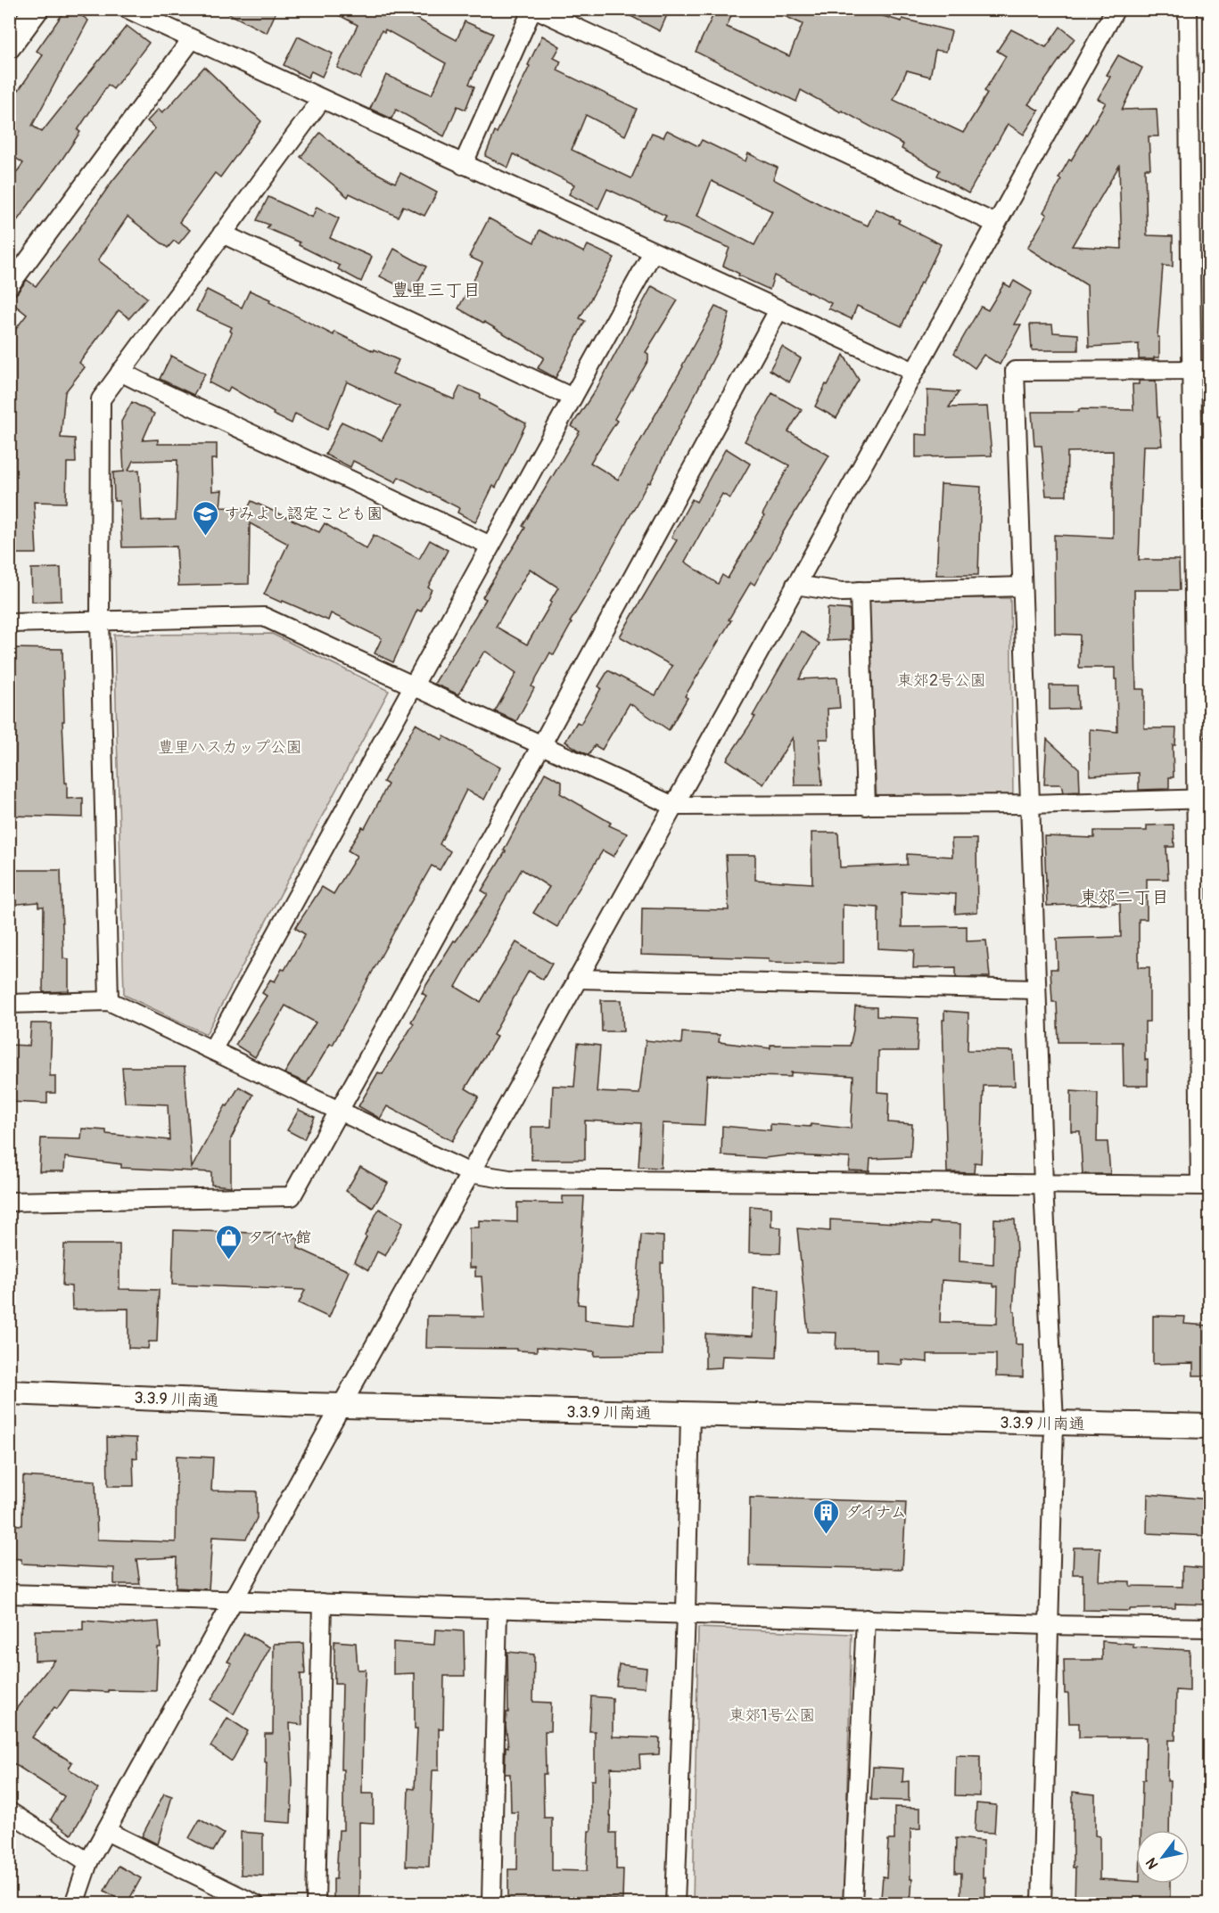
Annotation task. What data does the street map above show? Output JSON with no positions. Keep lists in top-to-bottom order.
{
  "streets": {
    "street": ["3.3.9 川南通"]
  },
  "districts": ["豊里三丁目", "東郊二丁目"],
  "parks": ["東郊2号公園", "豊里ハスカップ公園", "東郊1号公園"],
  "places": {
    "school or university": ["すみよし認定こども園"],
    "shop": ["タイヤ館"],
    "building": ["ダイナム"]
  },
  "north": "bottom left"
}
